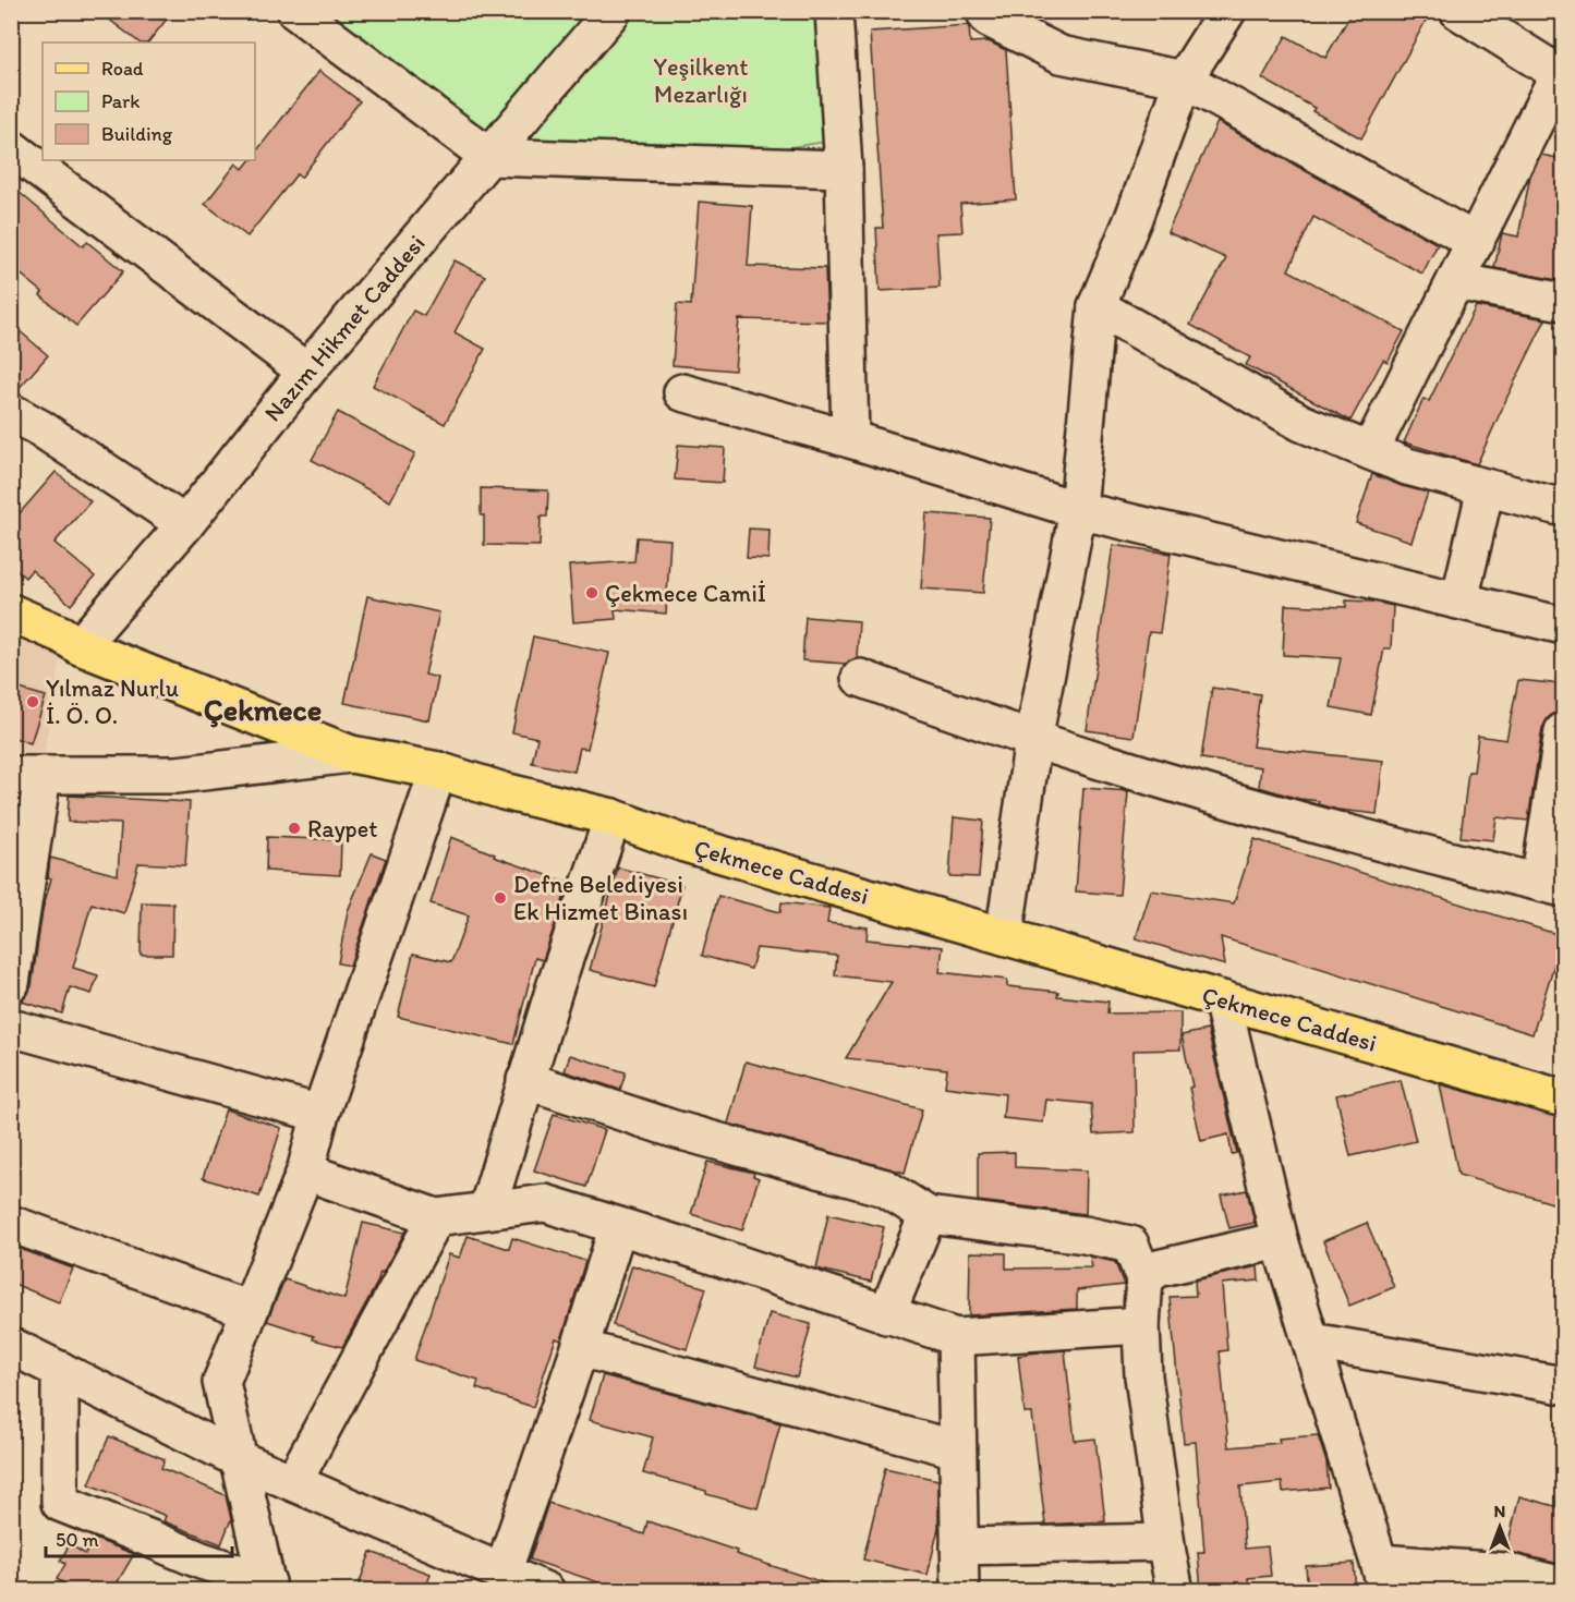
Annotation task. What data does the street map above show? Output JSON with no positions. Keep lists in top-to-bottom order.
{
  "streets": {
    "main road": ["Çekmece Caddesi"],
    "street": ["Nazım Hikmet Caddesi"]
  },
  "crossings": [
    ["Nazım Hikmet Caddesi", "Çekmece Caddesi"]
  ],
  "districts": ["Çekmece"],
  "parks": ["Yeşilkent Mezarlığı"],
  "places": [
    "Çekmece Camiİ",
    "Yılmaz Nurlu İ. Ö. O.",
    "Raypet",
    "Defne Belediyesi Ek Hizmet Binası"
  ],
  "legend": ["Road", "Park", "Building"],
  "scale_bar": "50 m",
  "north": "top"
}
